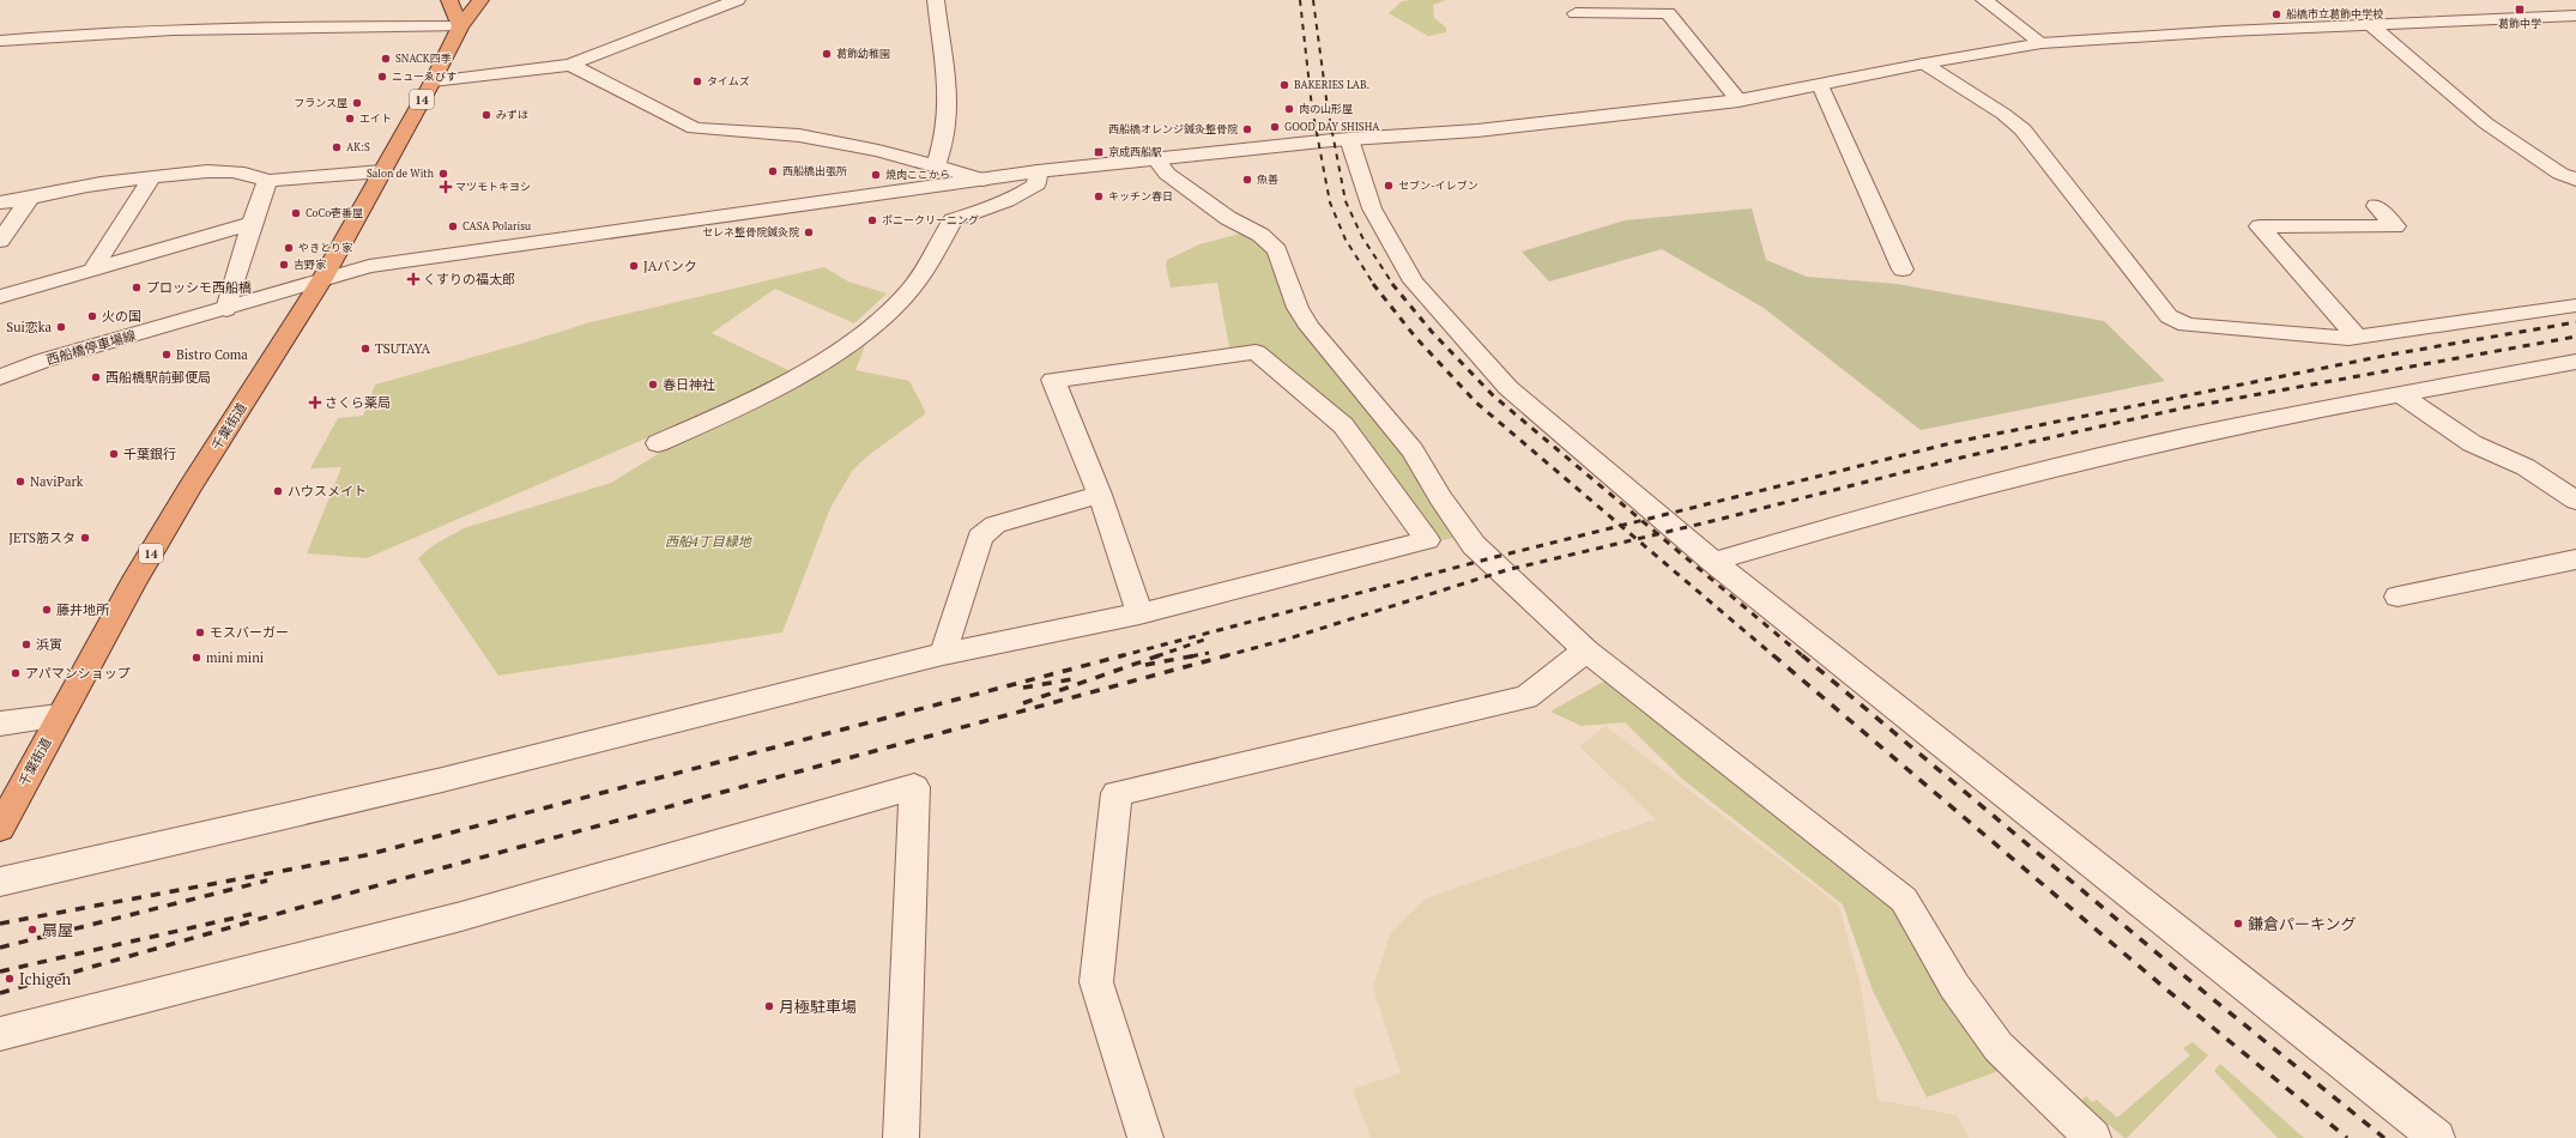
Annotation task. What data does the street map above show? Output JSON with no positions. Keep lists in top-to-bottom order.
{
  "streets": {
    "highway": ["14", "千葉街道"],
    "street": ["西船橋停車場線"]
  },
  "crossings": [
    ["西船橋停車場線", "千葉街道"]
  ],
  "parks": ["西船4丁目緑地"],
  "places": {
    "transit": ["葛飾中学", "京成西船駅"],
    "other": [
      "船橋市立葛飾中学校",
      "葛飾幼稚園",
      "SNACK四季",
      "ニューゑびす",
      "タイムズ",
      "BAKERIES LAB.",
      "フランス屋",
      "肉の山形屋",
      "みずほ",
      "エイト",
      "GOOD DAY SHISHA",
      "西船橋オレンジ鍼灸整骨院",
      "AK:S",
      "西船橋出張所",
      "Salon de With",
      "焼肉ここから",
      "魚善",
      "セブン-イレブン",
      "キッチン春日",
      "CoCo壱番屋",
      "ポニークリーニング",
      "CASA Polarisu",
      "セレネ整骨院鍼灸院",
      "やきとり家",
      "吉野家",
      "JAバンク",
      "プロッシモ西船橋",
      "火の国",
      "Sui恋ka",
      "TSUTAYA",
      "Bistro Coma",
      "西船橋駅前郵便局",
      "春日神社",
      "千葉銀行",
      "NaviPark",
      "ハウスメイト",
      "JETS筋スタ",
      "藤井地所",
      "モスバーガー",
      "浜寅",
      "mini mini",
      "アパマンショップ",
      "鎌倉パーキング",
      "扇屋",
      "Ichigen",
      "月極駐車場"
    ],
    "health": ["マツモトキヨシ", "くすりの福太郎", "さくら薬局"]
  }
}
